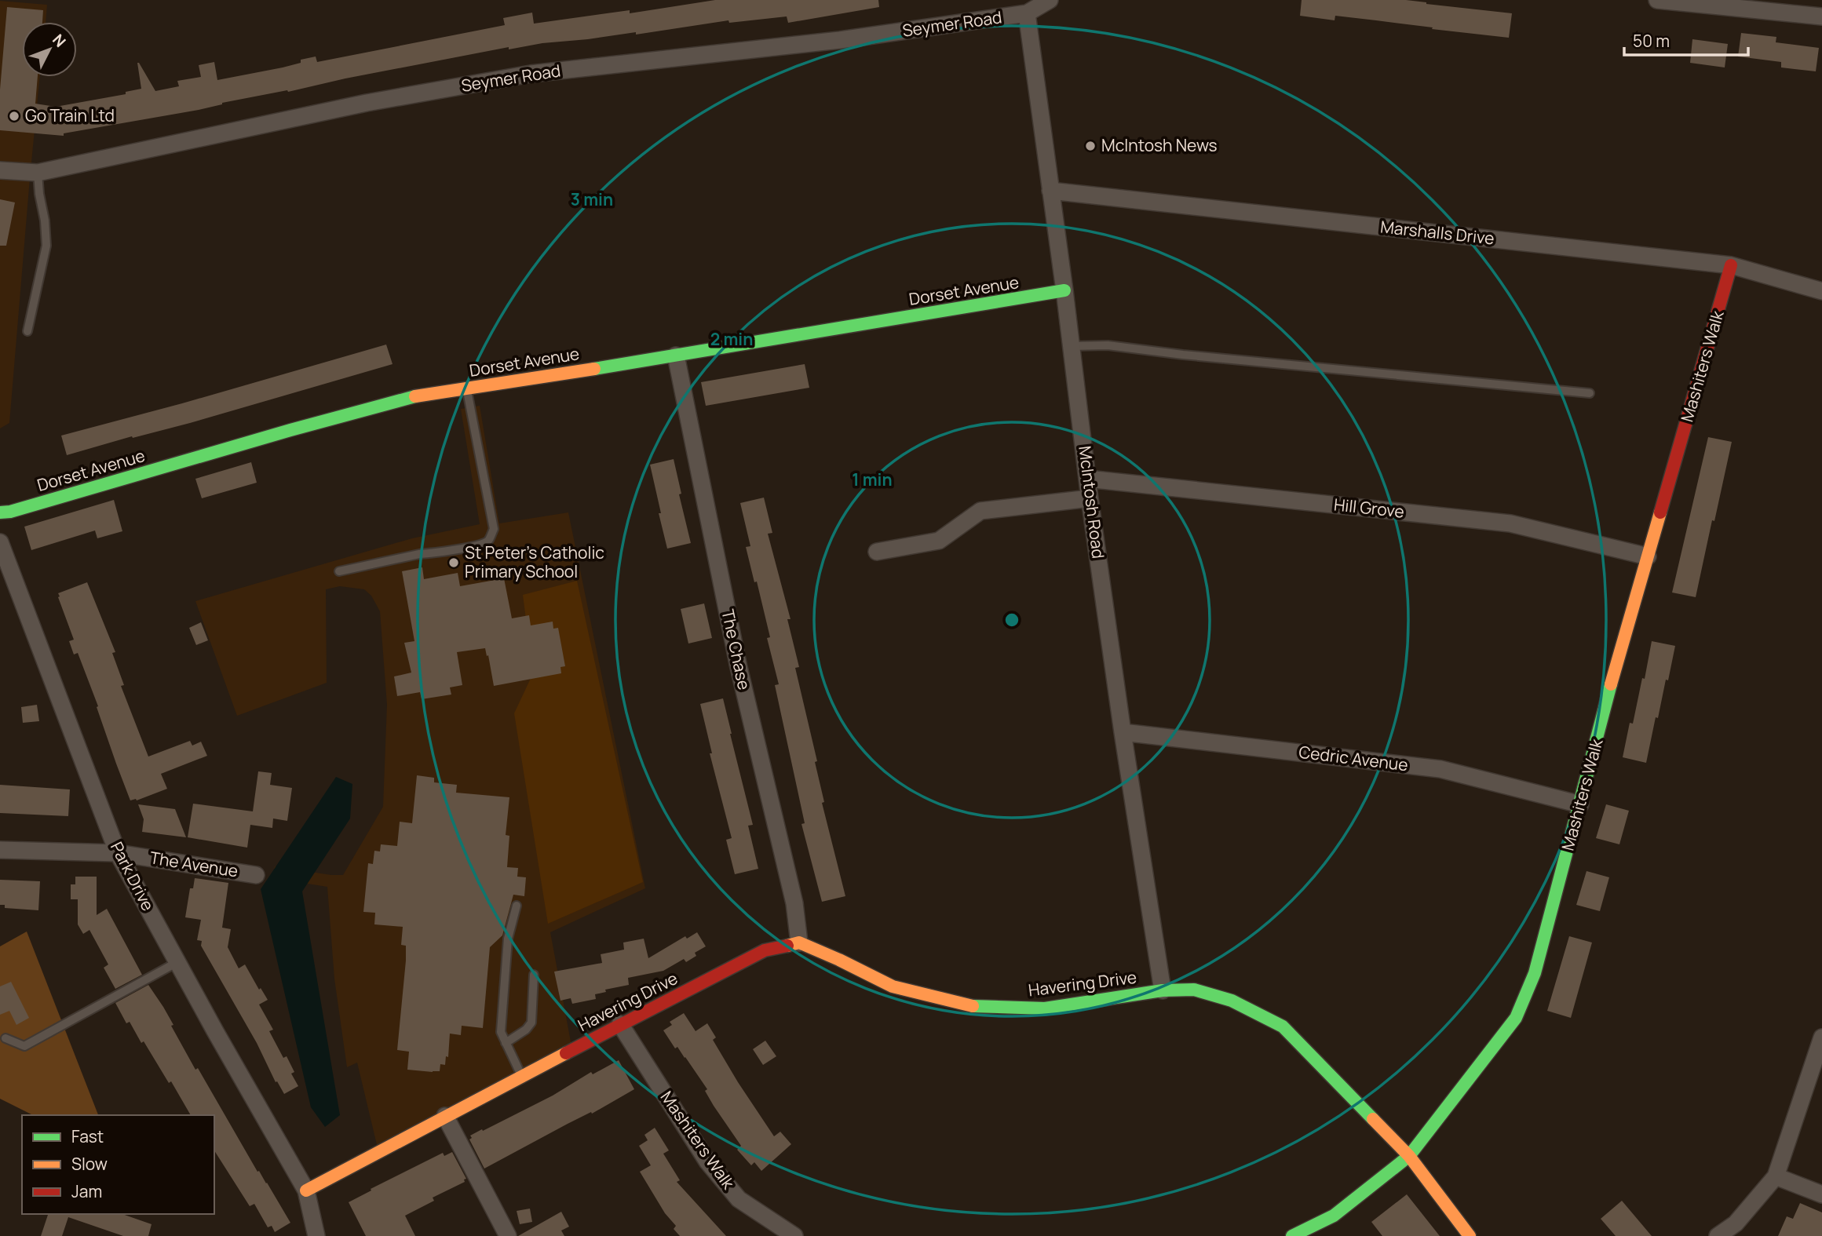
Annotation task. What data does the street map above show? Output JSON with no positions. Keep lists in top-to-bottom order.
{
  "streets": {
    "street": [
      "Seymer Road",
      "Marshalls Drive",
      "Dorset Avenue",
      "Mashiters Walk",
      "McIntosh Road",
      "Hill Grove",
      "The Chase",
      "Cedric Avenue",
      "The Avenue",
      "Park Drive",
      "Havering Drive"
    ]
  },
  "crossings": [
    ["Seymer Road", "McIntosh Road"],
    ["Marshalls Drive", "Mashiters Walk"],
    ["Marshalls Drive", "McIntosh Road"],
    ["Dorset Avenue", "McIntosh Road"],
    ["Dorset Avenue", "The Chase"],
    ["Mashiters Walk", "Hill Grove"],
    ["Mashiters Walk", "Cedric Avenue"],
    ["Mashiters Walk", "Havering Drive"],
    ["McIntosh Road", "Hill Grove"],
    ["McIntosh Road", "Cedric Avenue"],
    ["McIntosh Road", "Havering Drive"],
    ["The Chase", "Havering Drive"],
    ["The Avenue", "Park Drive"],
    ["Park Drive", "Havering Drive"]
  ],
  "places": ["Go Train Ltd", "McIntosh News", "St Peter's Catholic Primary School"],
  "legend": ["Fast", "Slow", "Jam"],
  "scale_bar": "50 m",
  "north": "top right",
  "rings": ["3 min", "2 min", "1 min"]
}
